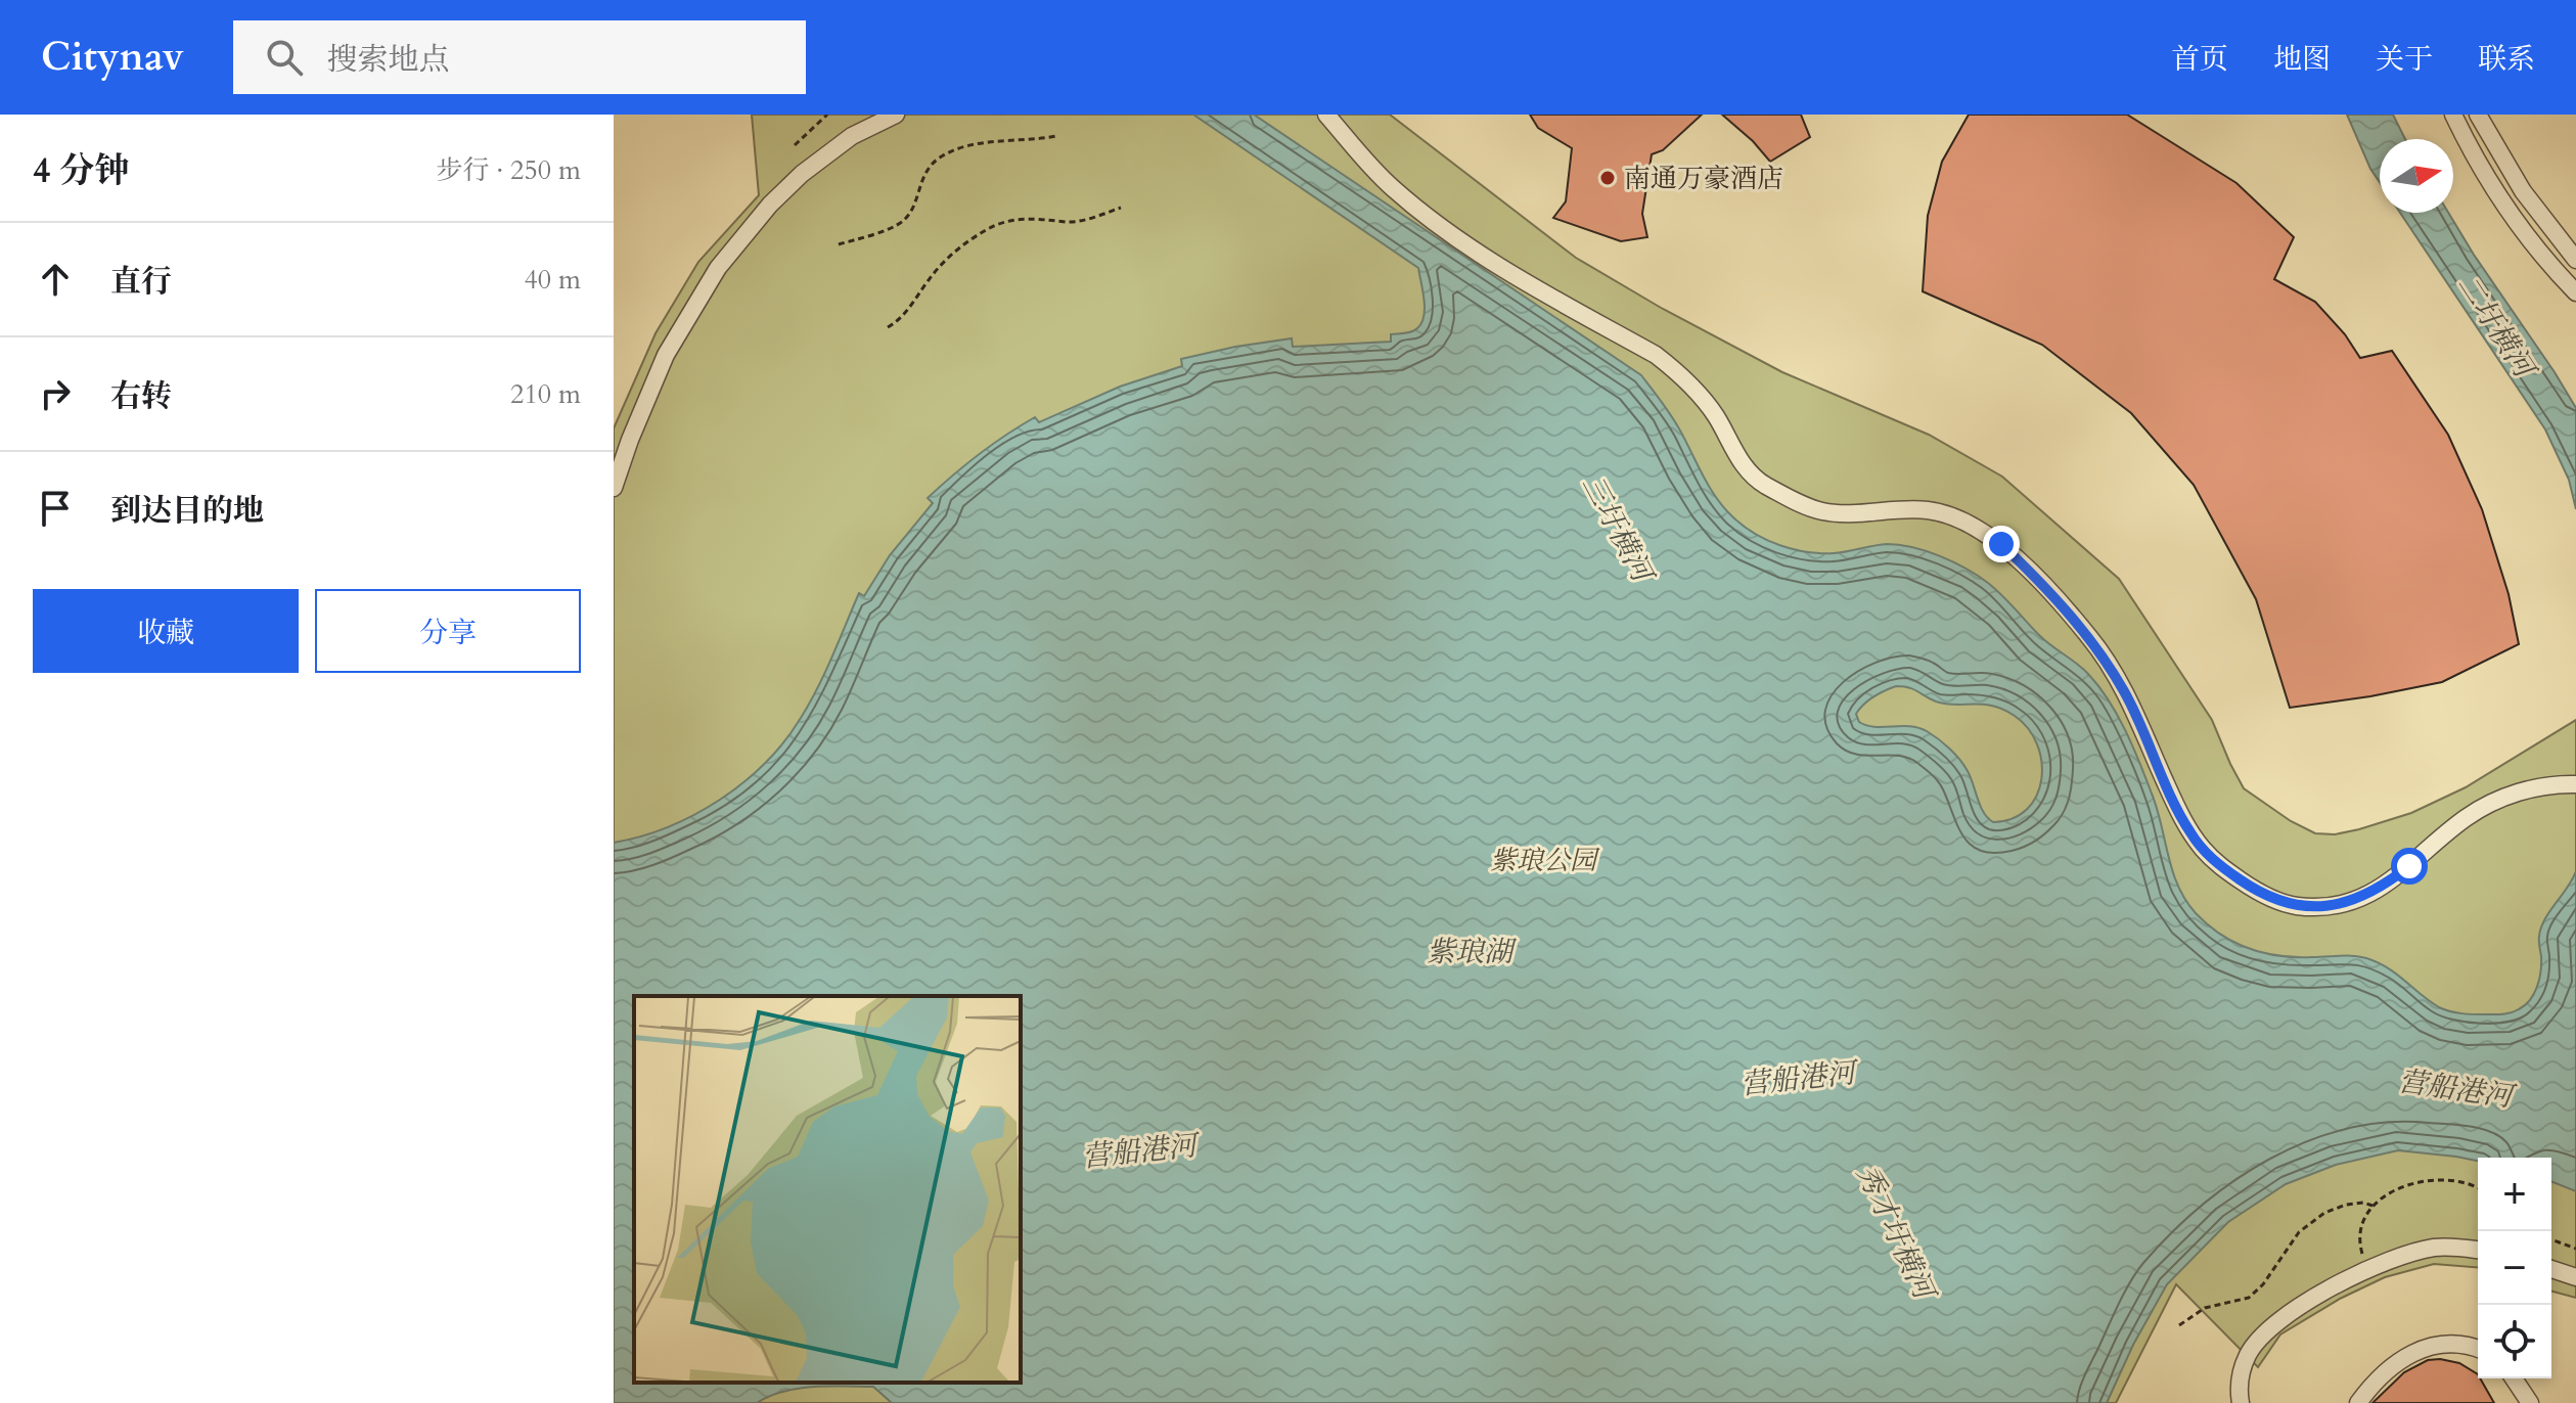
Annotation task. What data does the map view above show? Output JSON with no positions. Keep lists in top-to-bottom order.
{
  "water": [
    "二圩横河",
    "三圩横河",
    "紫琅湖",
    "营船港河",
    "秀才圩横河"
  ],
  "parks": ["紫琅公园"],
  "places": ["南通万豪酒店"],
  "north": "right",
  "page": {
    "header": "Citynav",
    "search": "搜索地点",
    "nav": [
      "首页",
      "地图",
      "关于",
      "联系"
    ],
    "heading": ["4 分钟", "步行 · 250 m"],
    "list": [
      ["直行", "40 m"],
      ["右转", "210 m"],
      "到达目的地"
    ],
    "buttons": ["收藏", "分享"],
    "map_buttons": ["+", "−"]
  }
}
